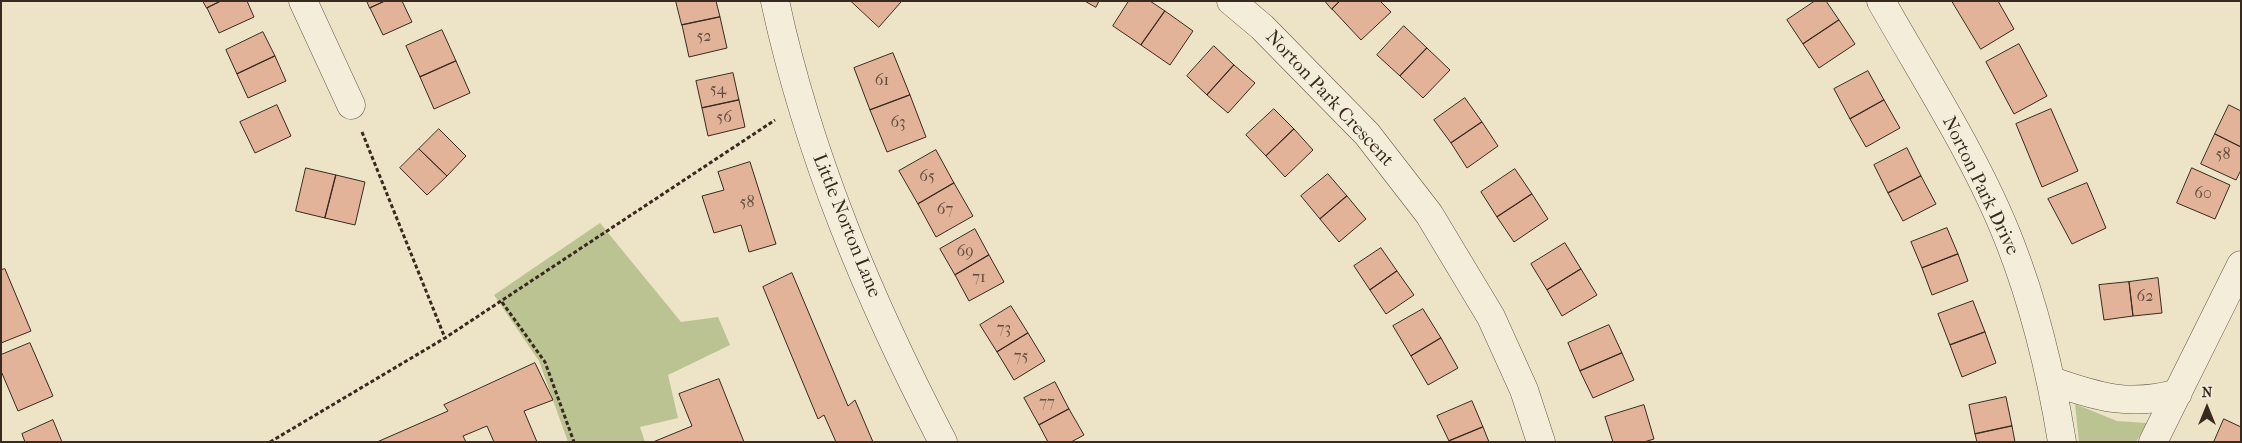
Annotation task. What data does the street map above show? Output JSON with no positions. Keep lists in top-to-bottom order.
{
  "streets": {
    "street": ["Norton Park Crescent", "Norton Park Drive", "Little Norton Lane"]
  },
  "house_numbers": [
    "52",
    "61",
    "54",
    "56",
    "63",
    "58",
    "65",
    "60",
    "58",
    "67",
    "69",
    "71",
    "62",
    "73",
    "75",
    "77"
  ],
  "north": "top"
}
